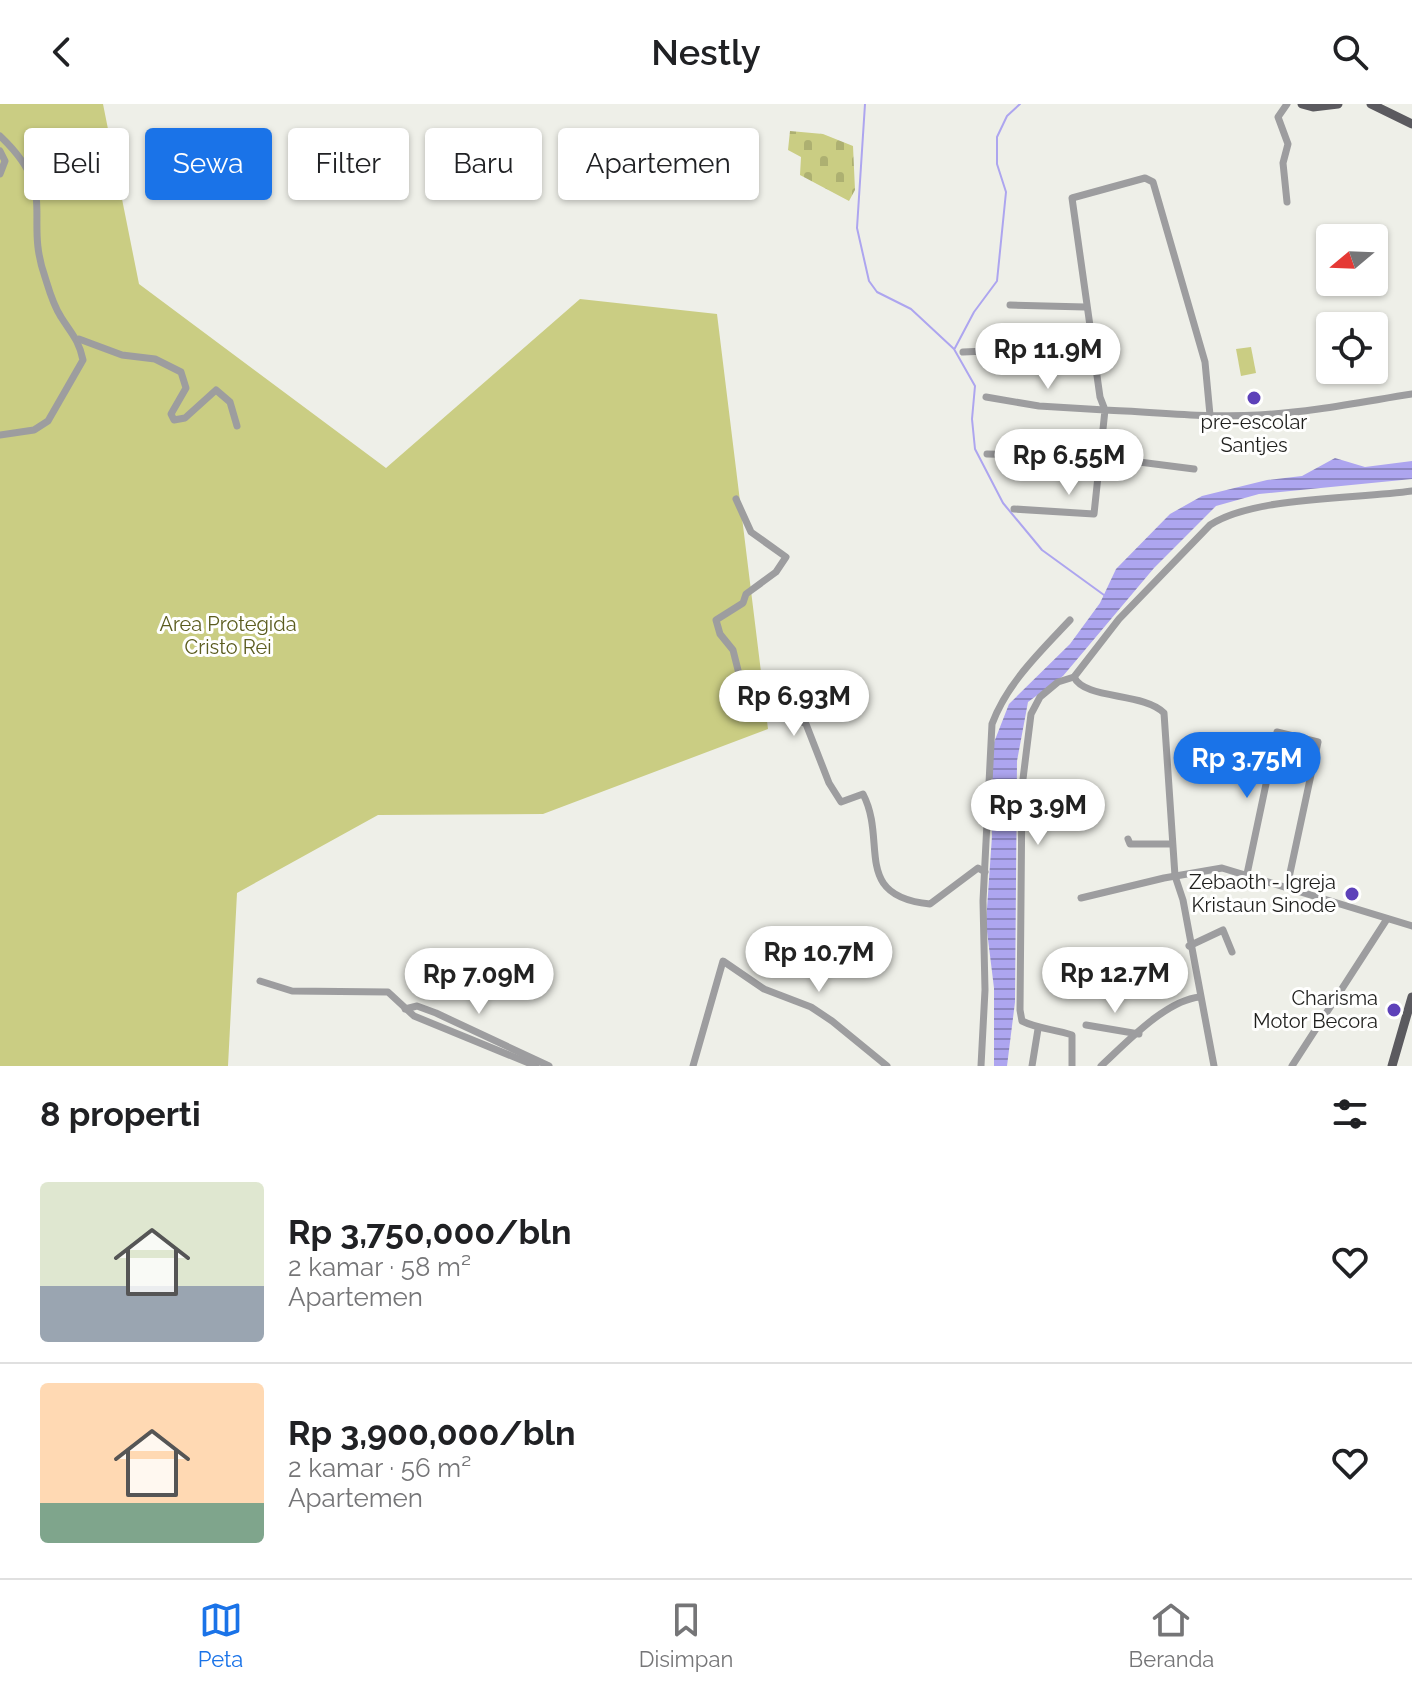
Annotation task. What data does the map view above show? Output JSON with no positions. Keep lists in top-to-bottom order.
{
  "parks": ["Area Protegida Cristo Rei"],
  "places": ["pre-escolar Santjes", "Zebaoth - Igreja Kristaun Sinode", "Charisma Motor Becora"],
  "north": "left",
  "page": {
    "header": "Nestly",
    "chip": [
      "Beli",
      "Sewa",
      "Filter",
      "Baru",
      "Apartemen"
    ],
    "price": [
      "Rp 11.9M",
      "Rp 6.55M",
      "Rp 6.93M",
      "Rp 3.75M",
      "Rp 3.9M",
      "Rp 10.7M",
      "Rp 12.7M",
      "Rp 7.09M"
    ],
    "heading": "8 properti",
    "list": [
      {
        "name": "Rp 3,750,000/bln",
        "note": "2 kamar · 58 m² · Apartemen"
      },
      {
        "name": "Rp 3,900,000/bln",
        "note": "2 kamar · 56 m² · Apartemen"
      }
    ],
    "tabs": ["Peta", "Disimpan", "Beranda"]
  }
}
